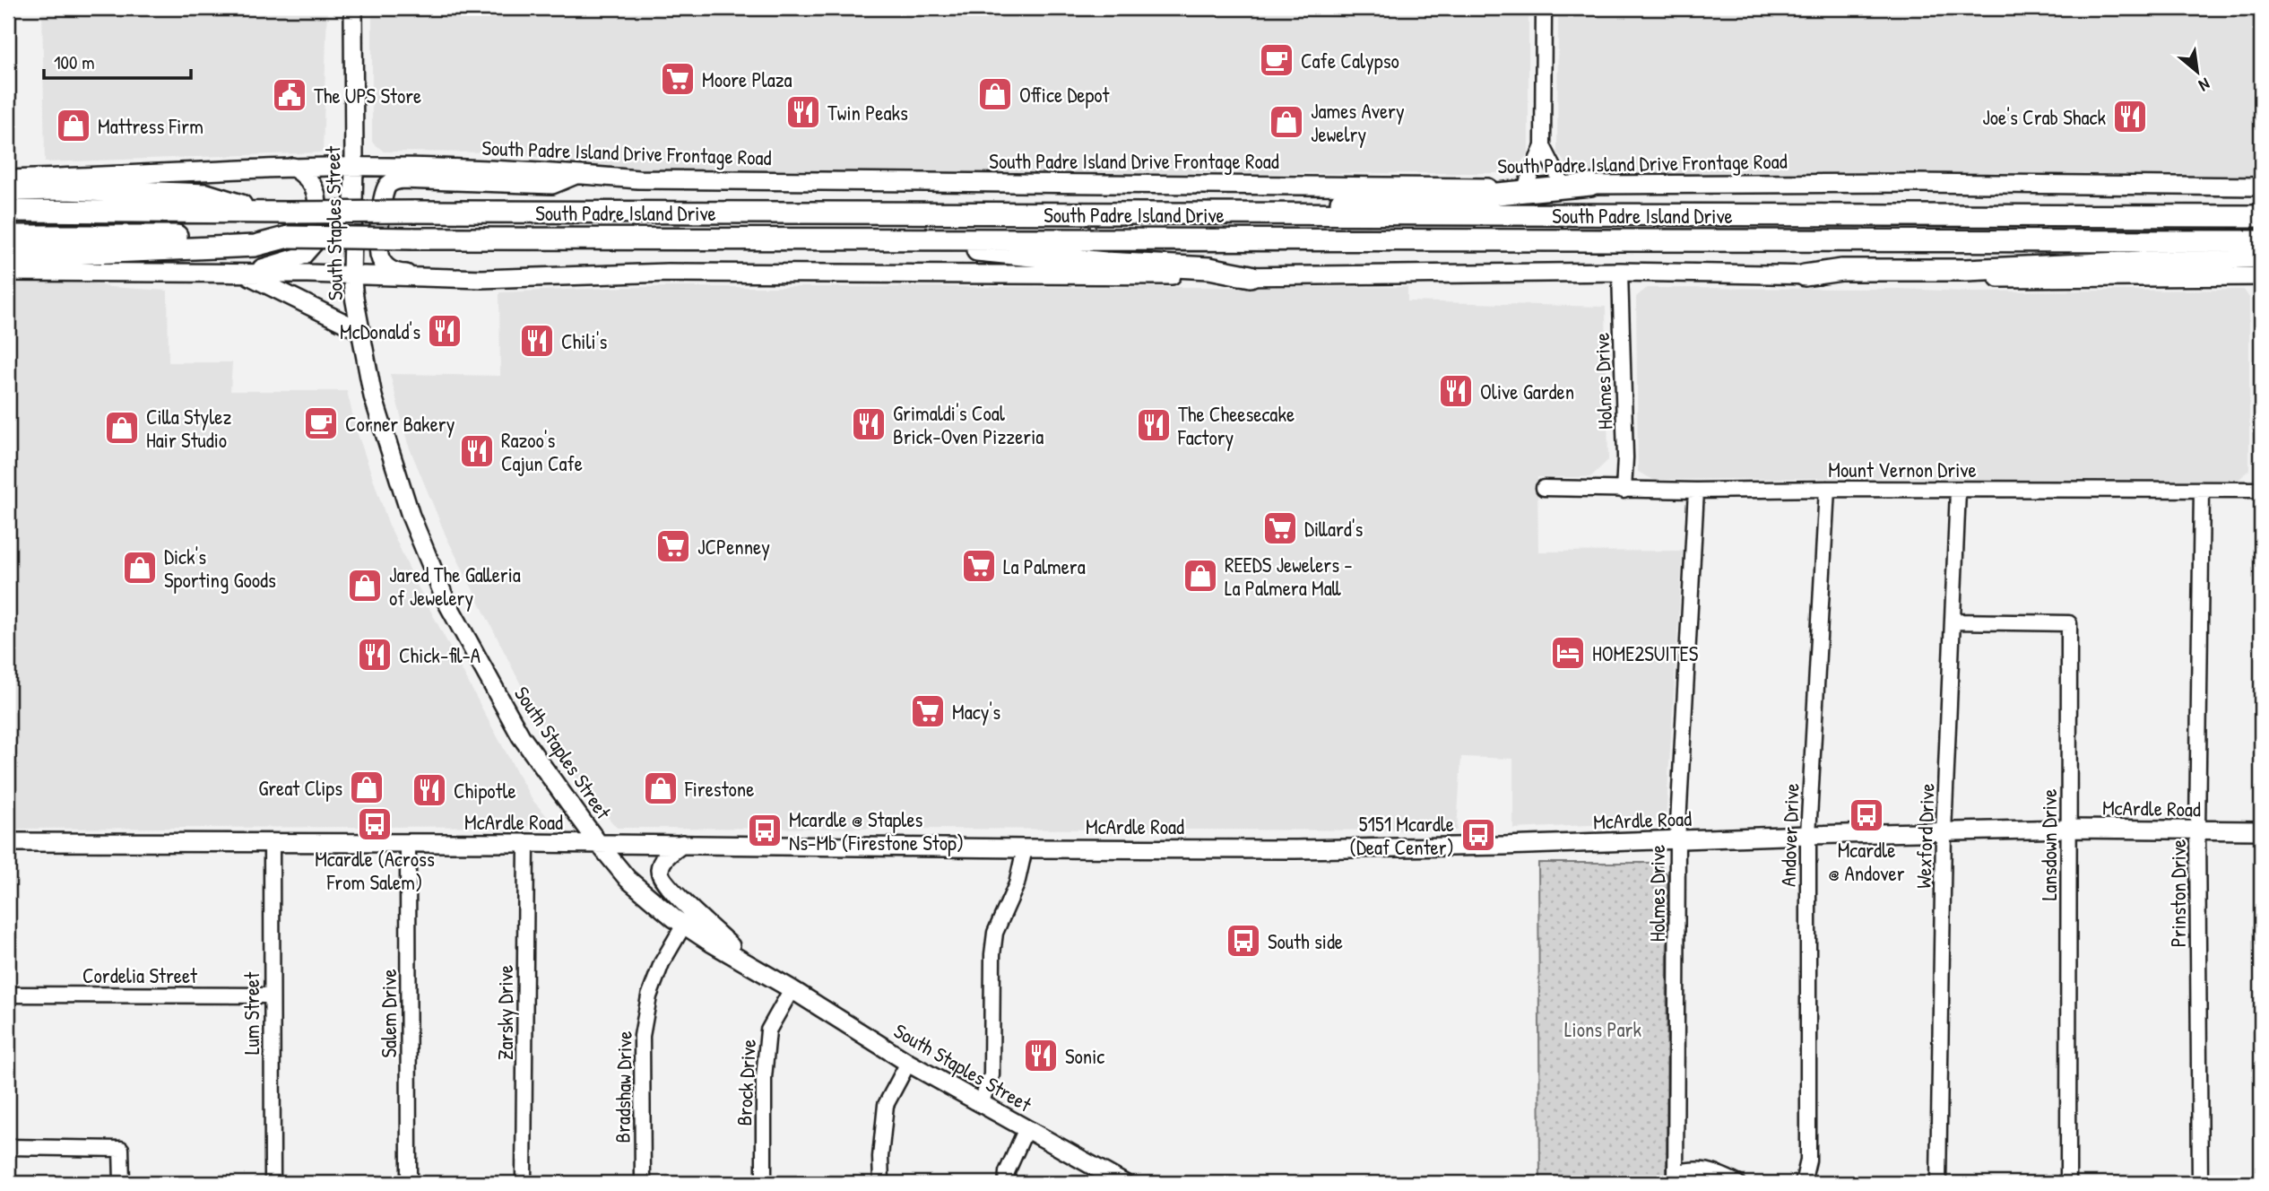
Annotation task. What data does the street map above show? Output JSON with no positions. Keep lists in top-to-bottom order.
{
  "streets": {
    "highway": ["South Padre Island Drive"],
    "main road": ["South Padre Island Drive Frontage Road", "South Staples Street", "McArdle Road"],
    "street": [
      "Holmes Drive",
      "Mount Vernon Drive",
      "Andover Drive",
      "Wexford Drive",
      "Lansdown Drive",
      "Prinston Drive",
      "Cordelia Street",
      "Zarsky Drive",
      "Lum Street",
      "Salem Drive",
      "Brock Drive",
      "Bradshaw Drive"
    ]
  },
  "crossings": [
    ["South Padre Island Drive Frontage Road", "South Staples Street"],
    ["South Staples Street", "McArdle Road"],
    ["South Staples Street", "Brock Drive"],
    ["South Staples Street", "Bradshaw Drive"],
    ["Holmes Drive", "Mount Vernon Drive"],
    ["Holmes Drive", "McArdle Road"],
    ["Mount Vernon Drive", "Andover Drive"],
    ["Mount Vernon Drive", "Wexford Drive"],
    ["Mount Vernon Drive", "Prinston Drive"],
    ["McArdle Road", "Andover Drive"],
    ["McArdle Road", "Wexford Drive"],
    ["McArdle Road", "Lansdown Drive"],
    ["McArdle Road", "Prinston Drive"],
    ["McArdle Road", "Zarsky Drive"],
    ["McArdle Road", "Lum Street"],
    ["McArdle Road", "Salem Drive"],
    ["Wexford Drive", "Lansdown Drive"],
    ["Cordelia Street", "Lum Street"]
  ],
  "parks": ["Lions Park"],
  "places": {
    "cafe": ["Cafe Calypso", "Corner Bakery"],
    "supermarket": [
      "Moore Plaza",
      "Dillard's",
      "JCPenney",
      "La Palmera",
      "Macy's"
    ],
    "shop": [
      "Office Depot",
      "James Avery Jewelry",
      "Mattress Firm",
      "Cilla Stylez Hair Studio",
      "Dick's Sporting Goods",
      "REEDS Jewelers - La Palmera Mall",
      "Jared The Galleria of Jewelery",
      "Great Clips",
      "Firestone"
    ],
    "public building": ["The UPS Store"],
    "restaurant": [
      "Twin Peaks",
      "Joe's Crab Shack",
      "McDonald's",
      "Chili's",
      "Olive Garden",
      "Grimaldi's Coal Brick-Oven Pizzeria",
      "The Cheesecake Factory",
      "Razoo's Cajun Cafe",
      "Chick-fil-A",
      "Chipotle",
      "Sonic"
    ],
    "hotel": ["HOME2SUITES"],
    "bus stop": [
      "Mcardle @ Andover",
      "Mcardle (Across From Salem)",
      "Mcardle @ Staples Ns-Mb (Firestone Stop)",
      "5151 Mcardle (Deaf Center)",
      "South side"
    ]
  },
  "scale_bar": "100 m",
  "north": "bottom right"
}
